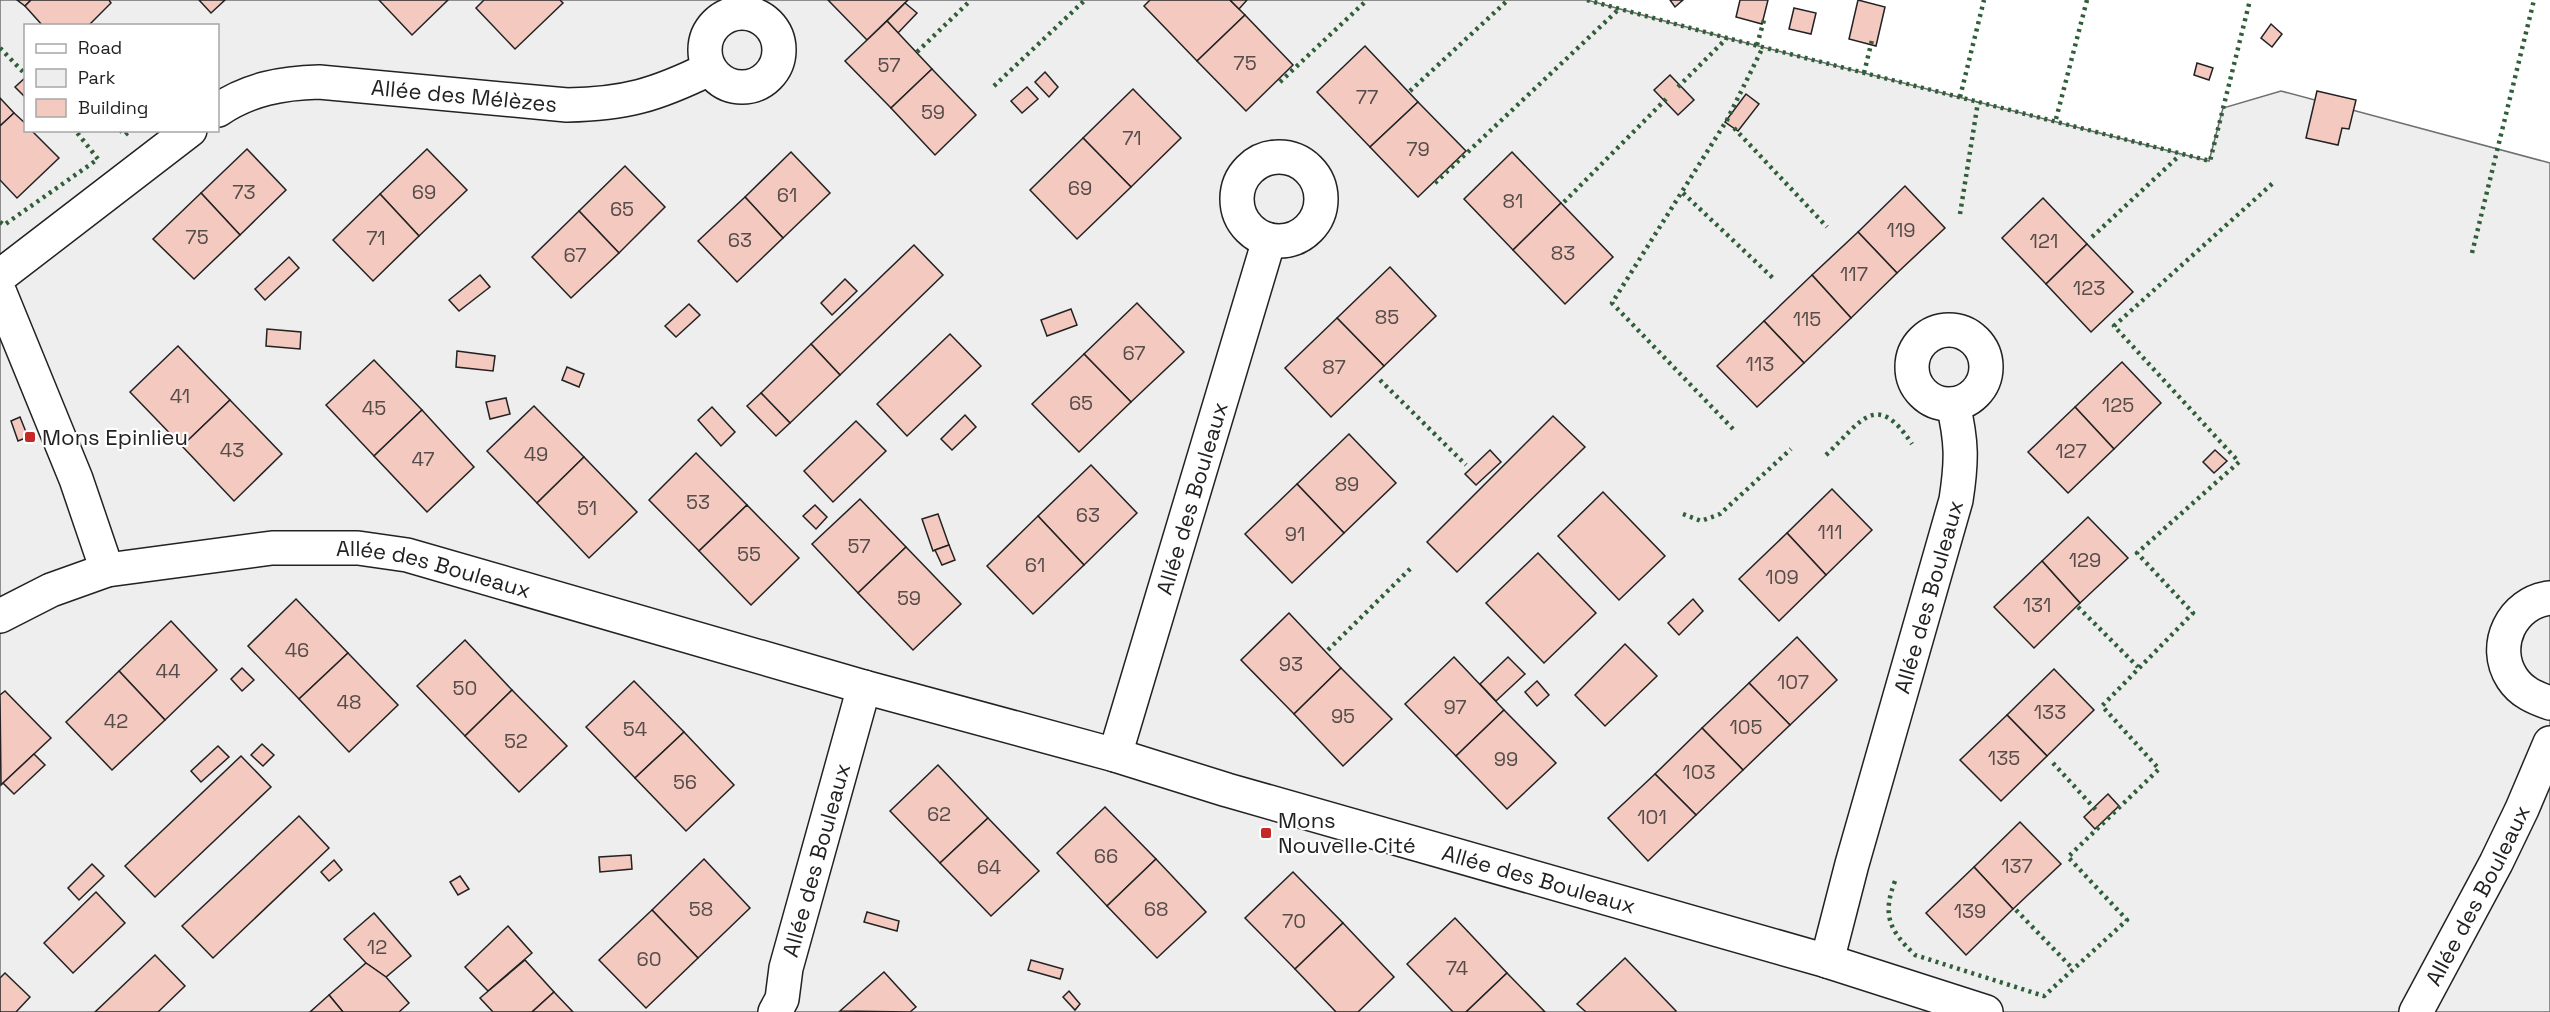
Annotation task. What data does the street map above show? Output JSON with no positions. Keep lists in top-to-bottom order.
{
  "streets": {
    "street": ["Allée des Mélèzes", "Allée des Bouleaux"]
  },
  "places": {
    "transit": ["Mons Epinlieu", "Mons Nouvelle Cité"]
  },
  "house_numbers": [
    "75",
    "57",
    "77",
    "59",
    "71",
    "79",
    "69",
    "73",
    "69",
    "61",
    "81",
    "65",
    "119",
    "75",
    "71",
    "63",
    "121",
    "83",
    "67",
    "117",
    "123",
    "85",
    "115",
    "67",
    "113",
    "87",
    "41",
    "65",
    "125",
    "45",
    "43",
    "127",
    "49",
    "47",
    "89",
    "53",
    "51",
    "63",
    "111",
    "91",
    "57",
    "55",
    "129",
    "61",
    "109",
    "59",
    "131",
    "46",
    "93",
    "44",
    "107",
    "50",
    "48",
    "97",
    "133",
    "95",
    "42",
    "105",
    "54",
    "52",
    "135",
    "99",
    "103",
    "56",
    "62",
    "101",
    "66",
    "137",
    "64",
    "58",
    "68",
    "139",
    "70",
    "12",
    "60",
    "74"
  ],
  "legend": ["Road", "Park", "Building"]
}
